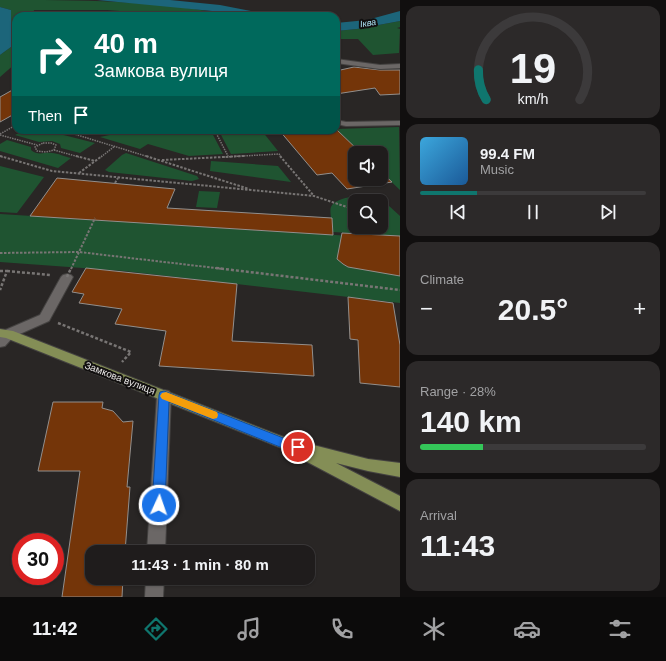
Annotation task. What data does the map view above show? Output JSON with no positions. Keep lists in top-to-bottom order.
{
  "streets": {
    "main road": ["Замкова вулиця"]
  },
  "water": ["Іква"],
  "page": {
    "turn": ["40 m", "Замкова вулиця"],
    "then": "Then",
    "song": ["99.4 FM", "Music"],
    "tile": [
      "Climate",
      ["Range · 28%", "140 km"],
      ["Arrival", "11:43"]
    ],
    "heat": ["−", "20.5°", "+"],
    "limit": "30",
    "trip": "11:43 · 1 min · 80 m",
    "tabs": "11:42",
    "gauge": ["19", "km/h"]
  }
}
